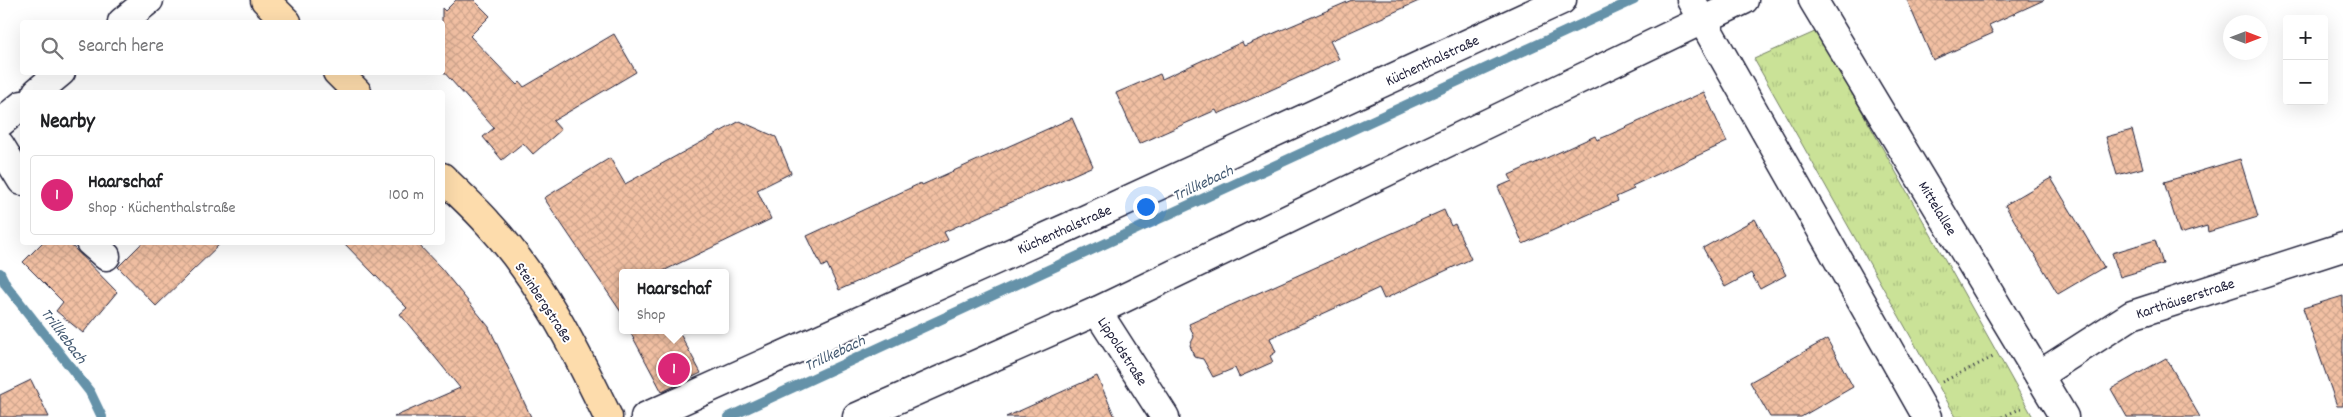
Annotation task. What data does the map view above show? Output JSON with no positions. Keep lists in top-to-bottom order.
{
  "streets": {
    "main road": ["Steinbergstraße"],
    "street": [
      "Küchenthalstraße",
      "Mittelallee",
      "Karthäuserstraße",
      "Lippoldstraße"
    ]
  },
  "crossings": [
    ["Mittelallee", "Karthäuserstraße"]
  ],
  "water": ["Trillkebach"],
  "north": "right",
  "page": {
    "map_buttons": ["+", "−"],
    "search": "Search here",
    "heading": "Nearby",
    "list": [
      {
        "mark": "1",
        "name": "Haarschaf",
        "note": "Shop · Küchenthalstraße",
        "value": "100 m"
      }
    ],
    "popup": ["Haarschaf", "Shop"],
    "pins": "1"
  }
}
